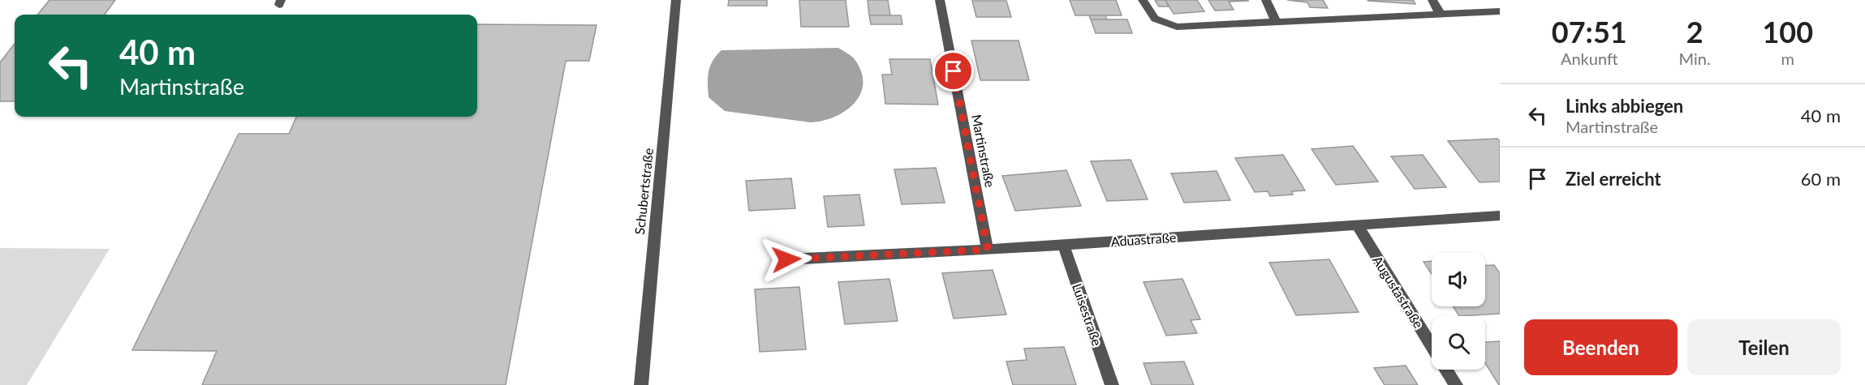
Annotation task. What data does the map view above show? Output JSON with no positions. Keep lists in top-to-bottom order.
{
  "streets": {
    "street": [
      "Martinstraße",
      "Schubertstraße",
      "Aduastraße",
      "Augustastraße",
      "Luisestraße"
    ]
  },
  "crossings": [
    ["Martinstraße", "Aduastraße"],
    ["Aduastraße", "Augustastraße"],
    ["Aduastraße", "Luisestraße"]
  ],
  "page": {
    "eta": [
      "07:51",
      "Ankunft",
      "2",
      "Min.",
      "100",
      "m"
    ],
    "turn": ["40 m", "Martinstraße"],
    "list": [
      {
        "name": "Links abbiegen",
        "note": "Martinstraße",
        "value": "40 m"
      },
      {
        "name": "Ziel erreicht",
        "value": "60 m"
      }
    ],
    "buttons": ["Beenden", "Teilen"]
  }
}
